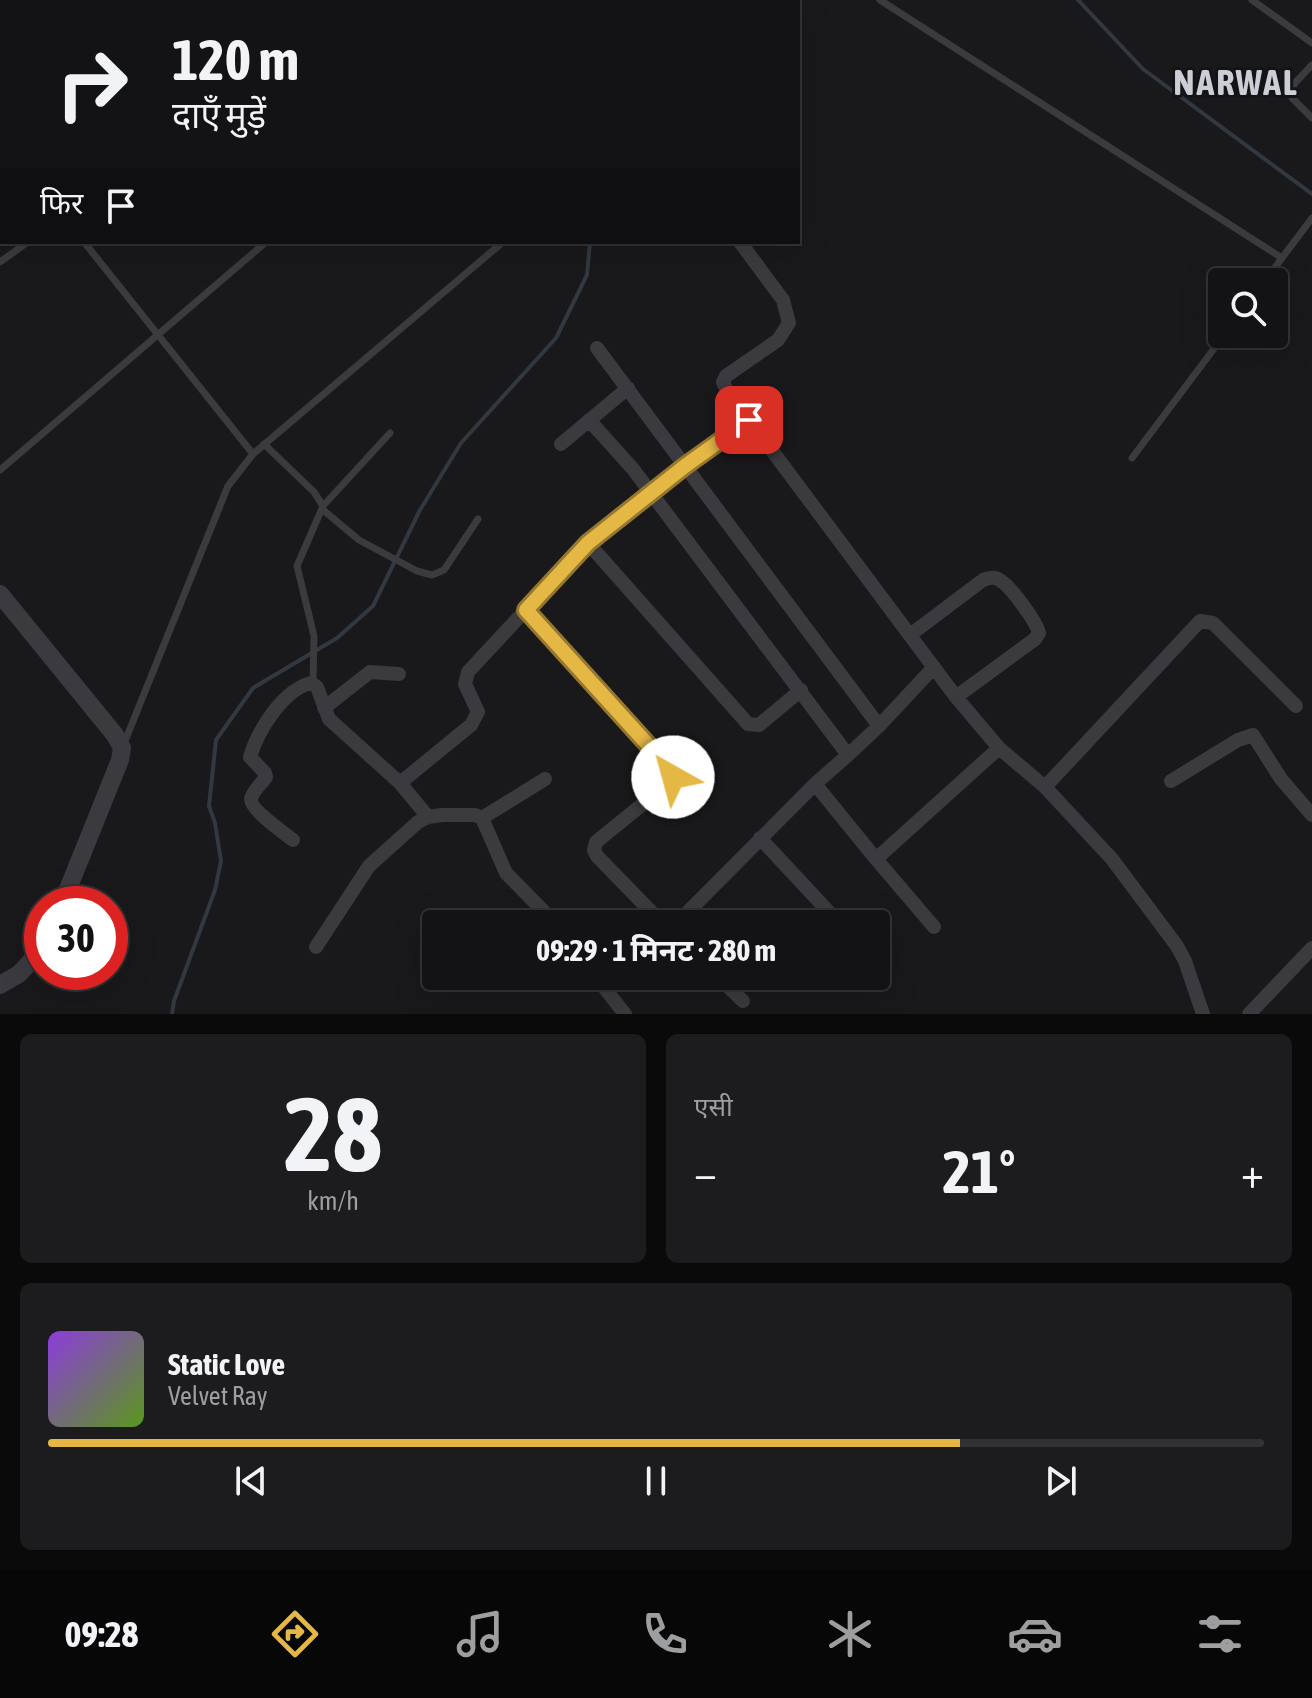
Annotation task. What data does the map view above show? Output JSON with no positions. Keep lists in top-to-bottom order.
{
  "districts": ["NARWAL"],
  "page": {
    "turn": ["120 m", "दाएँ मुड़ें"],
    "then": "फिर",
    "limit": "30",
    "trip": "09:29 · 1 मिनट · 280 m",
    "tile": [
      ["28", "km/h"],
      "एसी"
    ],
    "heat": ["−", "21°", "+"],
    "song": ["Static Love", "Velvet Ray"],
    "tabs": "09:28"
  }
}
